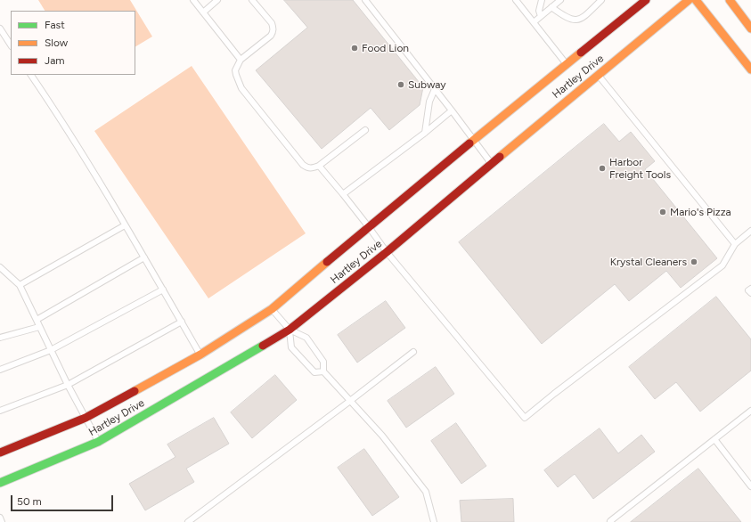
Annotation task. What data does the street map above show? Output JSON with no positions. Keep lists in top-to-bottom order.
{
  "streets": {
    "street": ["Hartley Drive"]
  },
  "places": [
    "Food Lion",
    "Subway",
    "Harbor Freight Tools",
    "Mario's Pizza",
    "Krystal Cleaners"
  ],
  "legend": ["Fast", "Slow", "Jam"],
  "scale_bar": "50 m"
}
